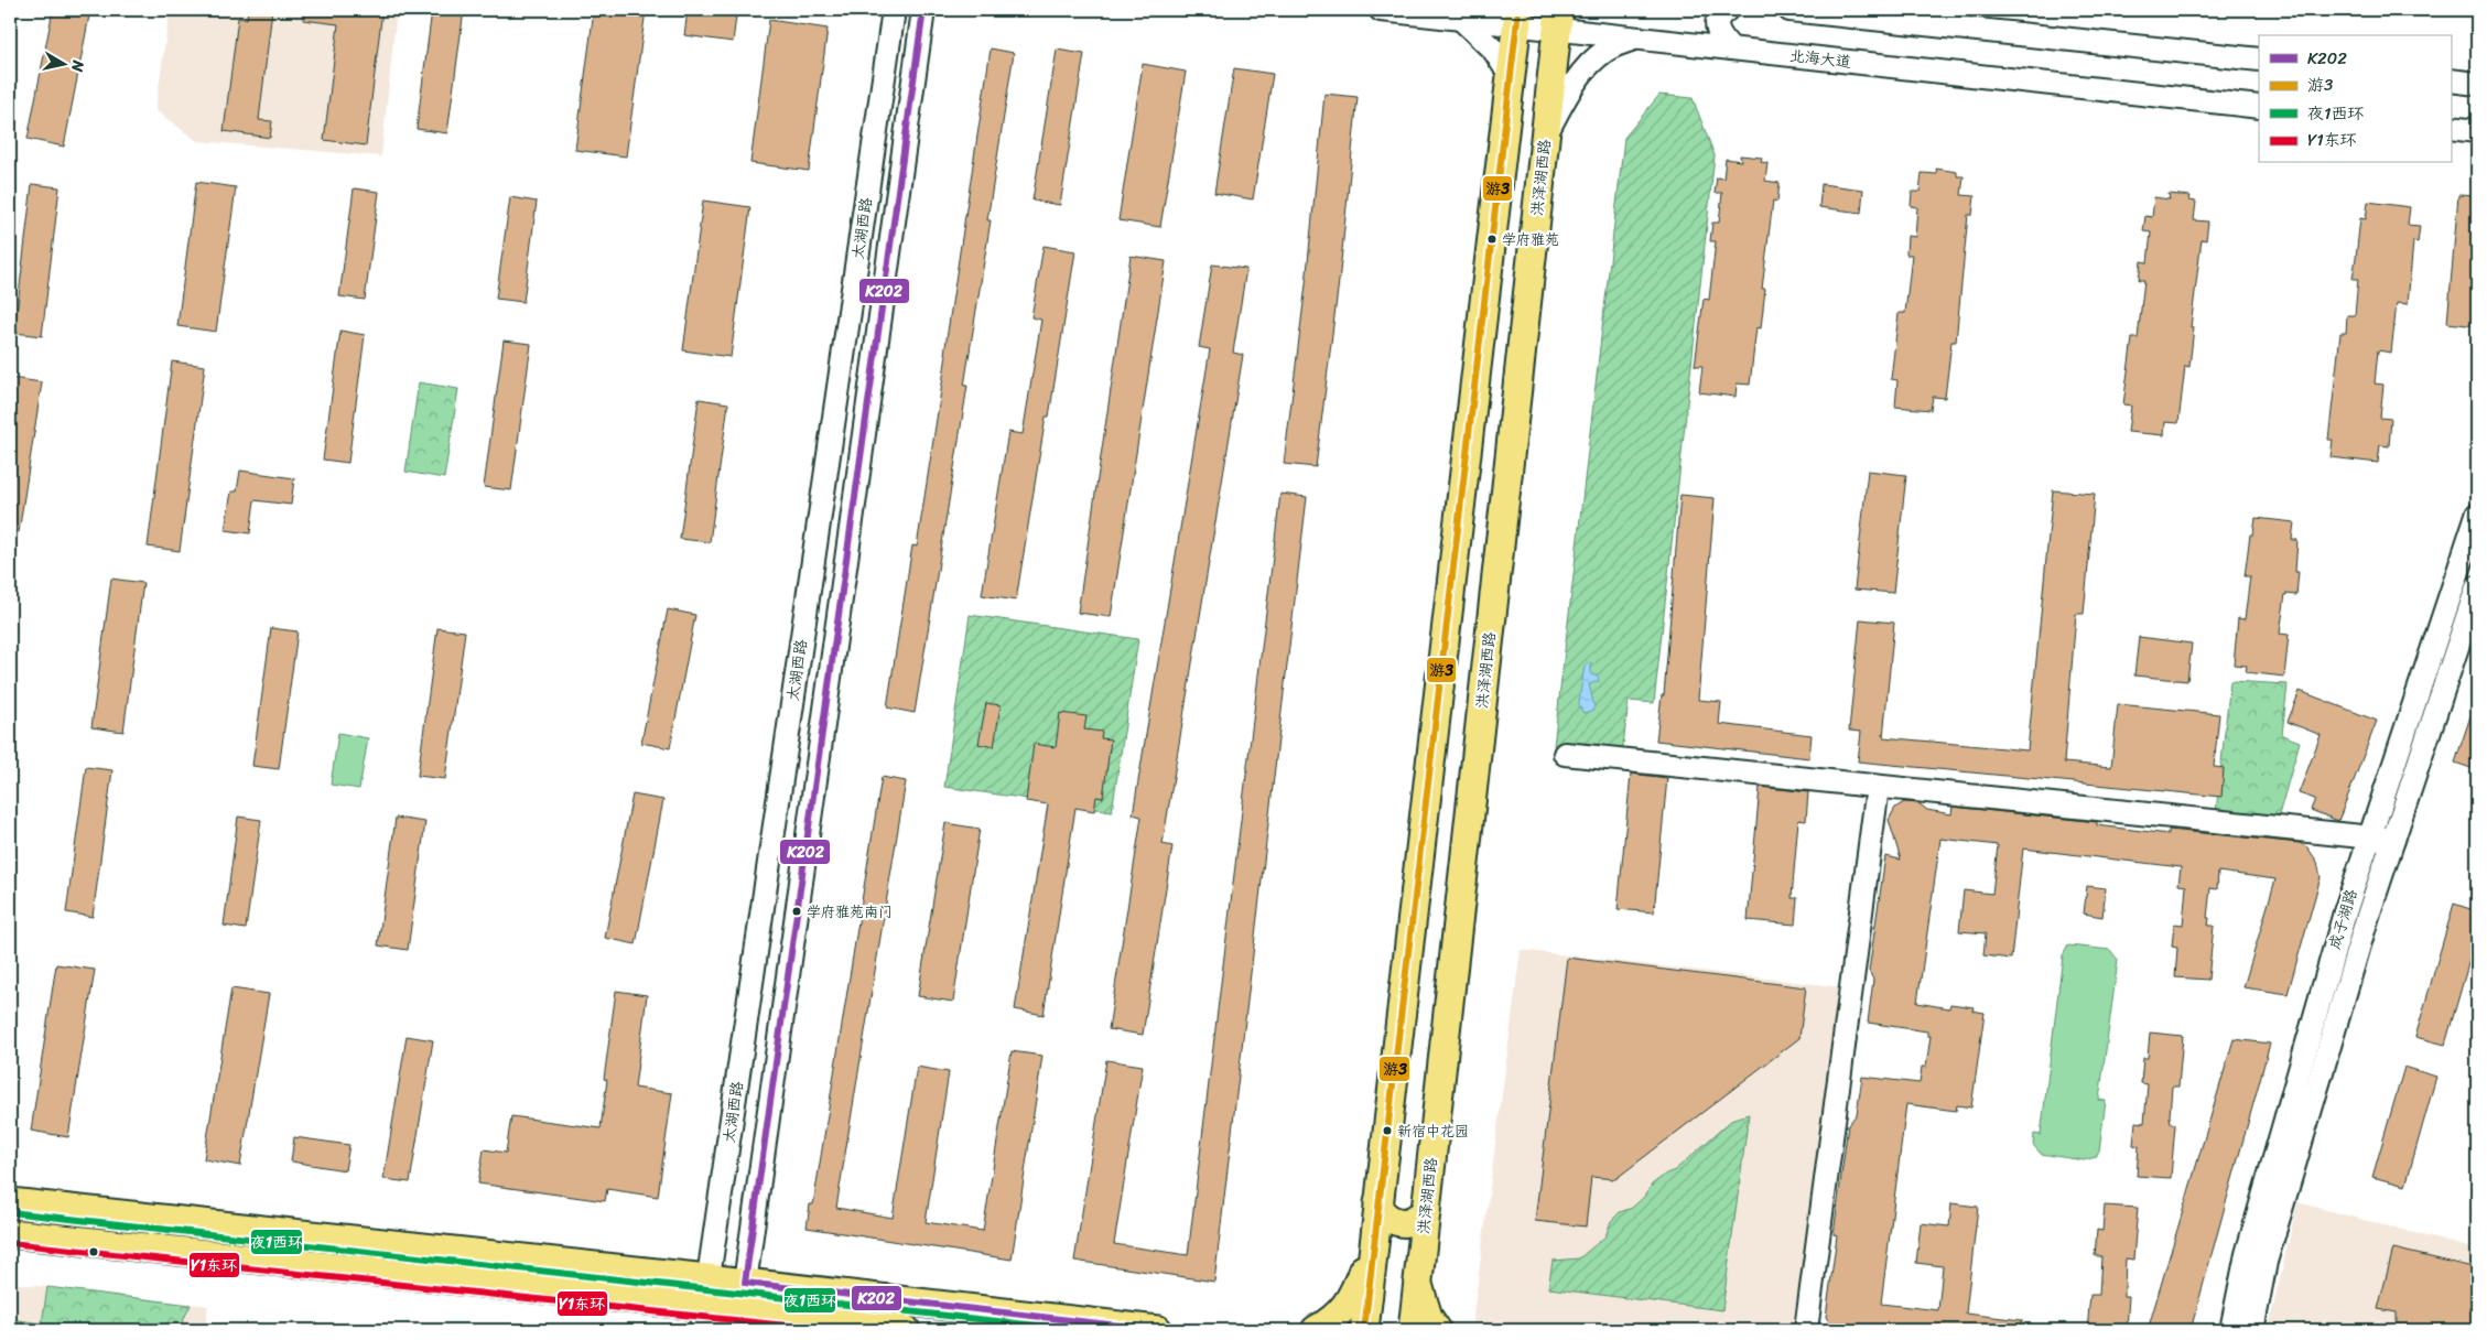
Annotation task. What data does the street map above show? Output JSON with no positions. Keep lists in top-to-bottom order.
{
  "streets": {
    "main road": ["洪泽湖西路"],
    "street": ["北海大道", "太湖西路", "成子湖路"]
  },
  "crossings": [
    ["北海大道", "洪泽湖西路"]
  ],
  "places": ["学府雅苑", "学府雅苑南门", "新宿中花园"],
  "lines": [
    "transit line K202",
    "transit line 游3",
    "transit line 夜1西环",
    "transit line Y1东环"
  ],
  "legend": [
    "K202",
    "游3",
    "夜1西环",
    "Y1东环"
  ],
  "north": "right"
}
